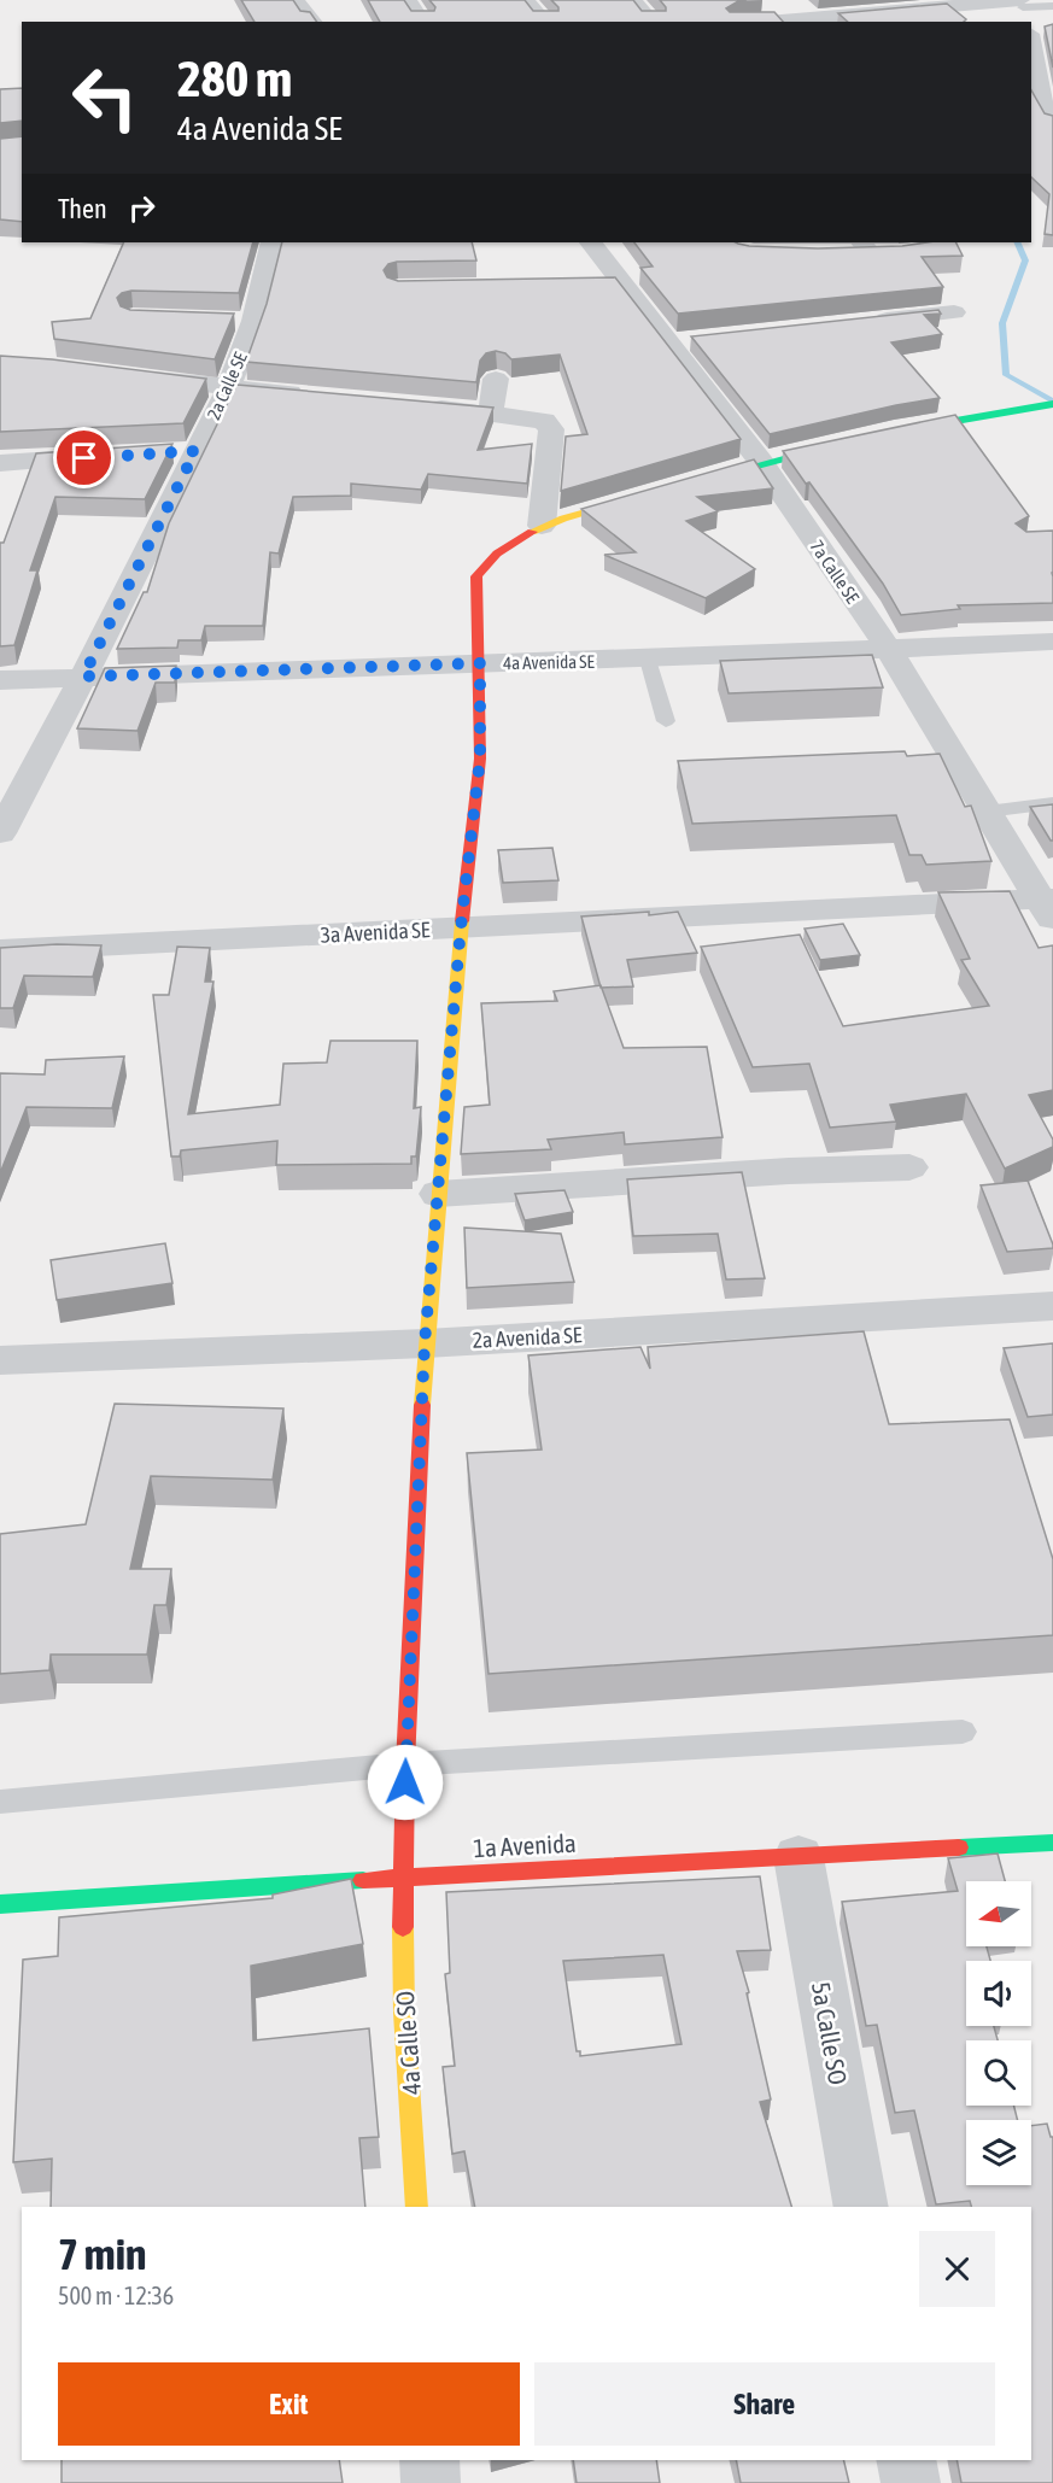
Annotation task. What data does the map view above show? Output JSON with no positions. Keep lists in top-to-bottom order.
{
  "streets": {
    "street": [
      "2a Calle SE",
      "7a Calle SE",
      "4a Avenida SE",
      "3a Avenida SE",
      "2a Avenida SE",
      "1a Avenida",
      "5a Calle SO",
      "4a Calle SO"
    ]
  },
  "crossings": [
    ["2a Calle SE", "4a Avenida SE"],
    ["7a Calle SE", "4a Avenida SE"],
    ["7a Calle SE", "3a Avenida SE"],
    ["4a Avenida SE", "4a Calle SO"],
    ["3a Avenida SE", "4a Calle SO"],
    ["2a Avenida SE", "4a Calle SO"],
    ["1a Avenida", "5a Calle SO"],
    ["1a Avenida", "4a Calle SO"]
  ],
  "north": "left",
  "page": {
    "turn": ["280 m", "4a Avenida SE"],
    "then": "Then",
    "heading": ["7 min", "500 m · 12:36"],
    "buttons": ["Exit", "Share"]
  }
}
